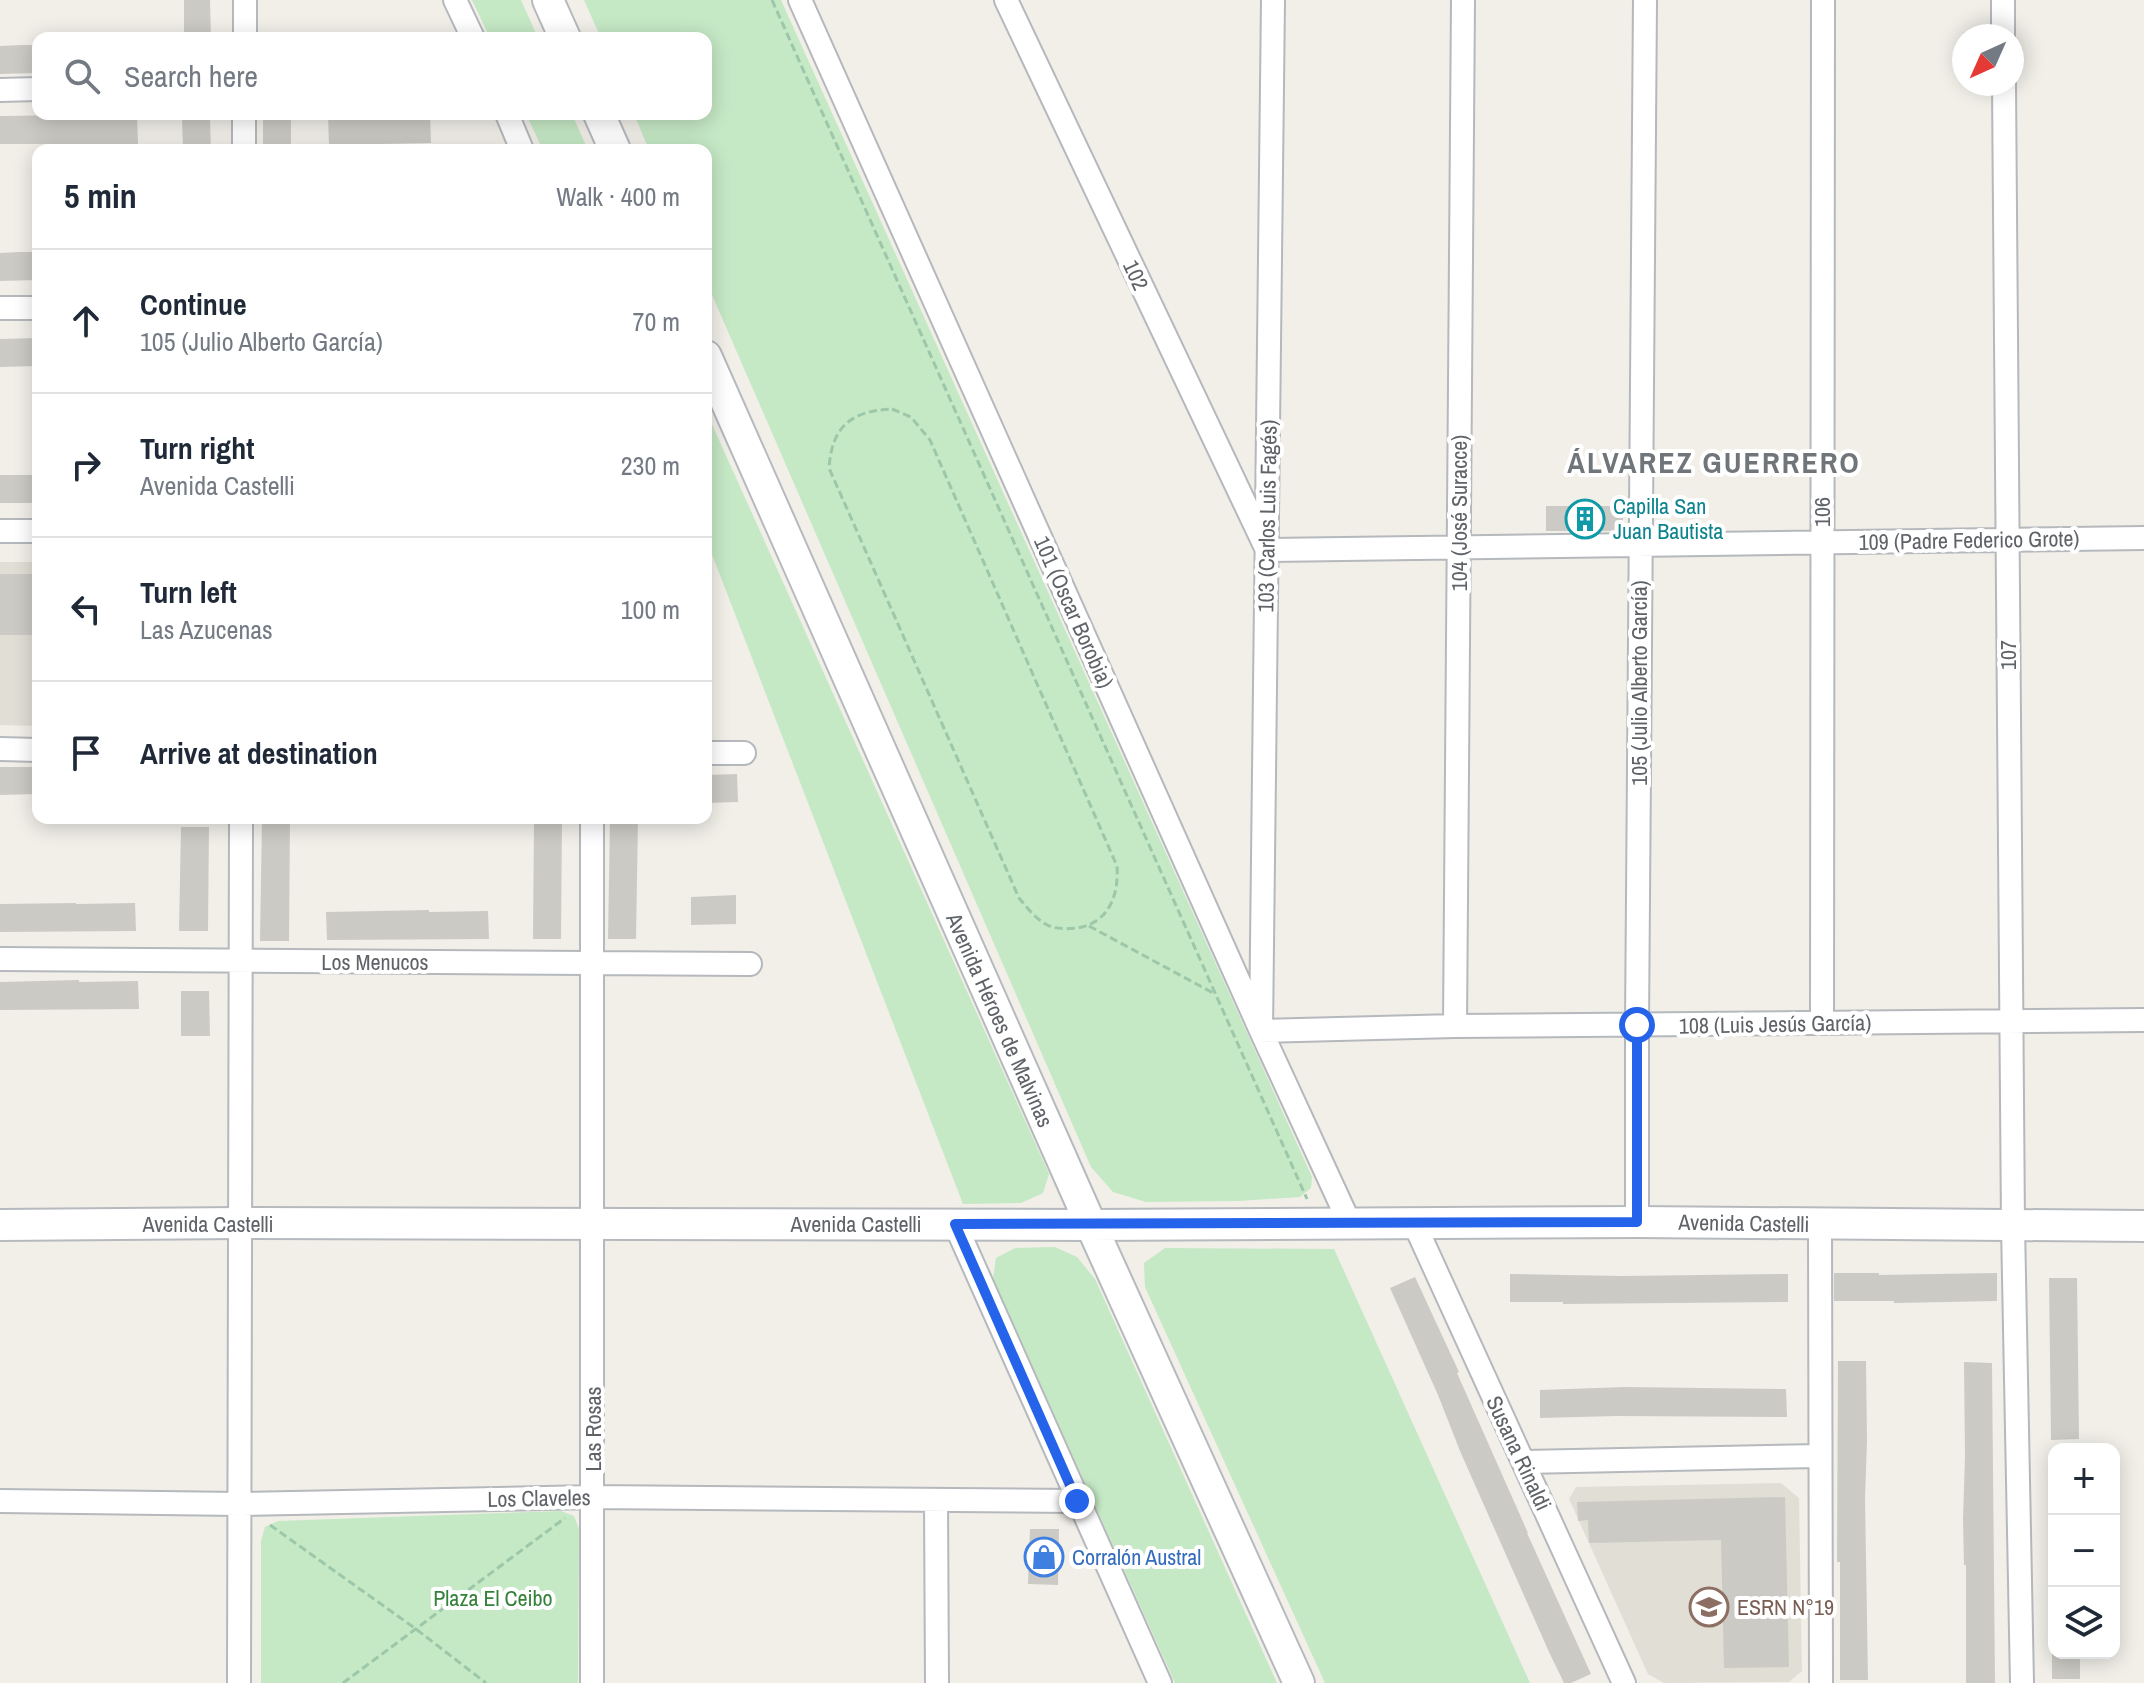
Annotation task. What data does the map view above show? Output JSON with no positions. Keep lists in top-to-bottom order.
{
  "streets": {
    "main road": ["Avenida Héroes de Malvinas", "Avenida Castelli"],
    "street": [
      "102",
      "106",
      "104 (José Suracce)",
      "103 (Carlos Luis Fagés)",
      "109 (Padre Federico Grote)",
      "101 (Oscar Borobia)",
      "107",
      "105 (Julio Alberto García)",
      "Los Menucos",
      "108 (Luis Jesús García)",
      "Las Rosas",
      "Susana Rinaldi",
      "Los Claveles"
    ]
  },
  "crossings": [
    ["102", "103 (Carlos Luis Fagés)"],
    ["102", "109 (Padre Federico Grote)"],
    ["106", "109 (Padre Federico Grote)"],
    ["106", "108 (Luis Jesús García)"],
    ["104 (José Suracce)", "109 (Padre Federico Grote)"],
    ["104 (José Suracce)", "108 (Luis Jesús García)"],
    ["103 (Carlos Luis Fagés)", "109 (Padre Federico Grote)"],
    ["103 (Carlos Luis Fagés)", "101 (Oscar Borobia)"],
    ["103 (Carlos Luis Fagés)", "108 (Luis Jesús García)"],
    ["109 (Padre Federico Grote)", "107"],
    ["109 (Padre Federico Grote)", "105 (Julio Alberto García)"],
    ["101 (Oscar Borobia)", "108 (Luis Jesús García)"],
    ["101 (Oscar Borobia)", "Avenida Castelli"],
    ["107", "108 (Luis Jesús García)"],
    ["107", "Avenida Castelli"],
    ["105 (Julio Alberto García)", "108 (Luis Jesús García)"],
    ["105 (Julio Alberto García)", "Avenida Castelli"],
    ["Los Menucos", "Las Rosas"],
    ["Avenida Héroes de Malvinas", "Avenida Castelli"],
    ["Avenida Castelli", "Las Rosas"],
    ["Avenida Castelli", "Susana Rinaldi"],
    ["Las Rosas", "Los Claveles"]
  ],
  "districts": ["ÁLVAREZ GUERRERO"],
  "parks": ["Plaza El Ceibo"],
  "places": {
    "building": ["Capilla San Juan Bautista"],
    "shop": ["Corralón Austral"],
    "school or university": ["ESRN N°19"]
  },
  "north": "bottom left",
  "page": {
    "search": "Search here",
    "heading": ["5 min", "Walk · 400 m"],
    "list": [
      ["Continue", "105 (Julio Alberto García)", "70 m"],
      ["Turn right", "Avenida Castelli", "230 m"],
      ["Turn left", "Las Azucenas", "100 m"],
      "Arrive at destination"
    ],
    "map_buttons": ["+", "−"]
  }
}
